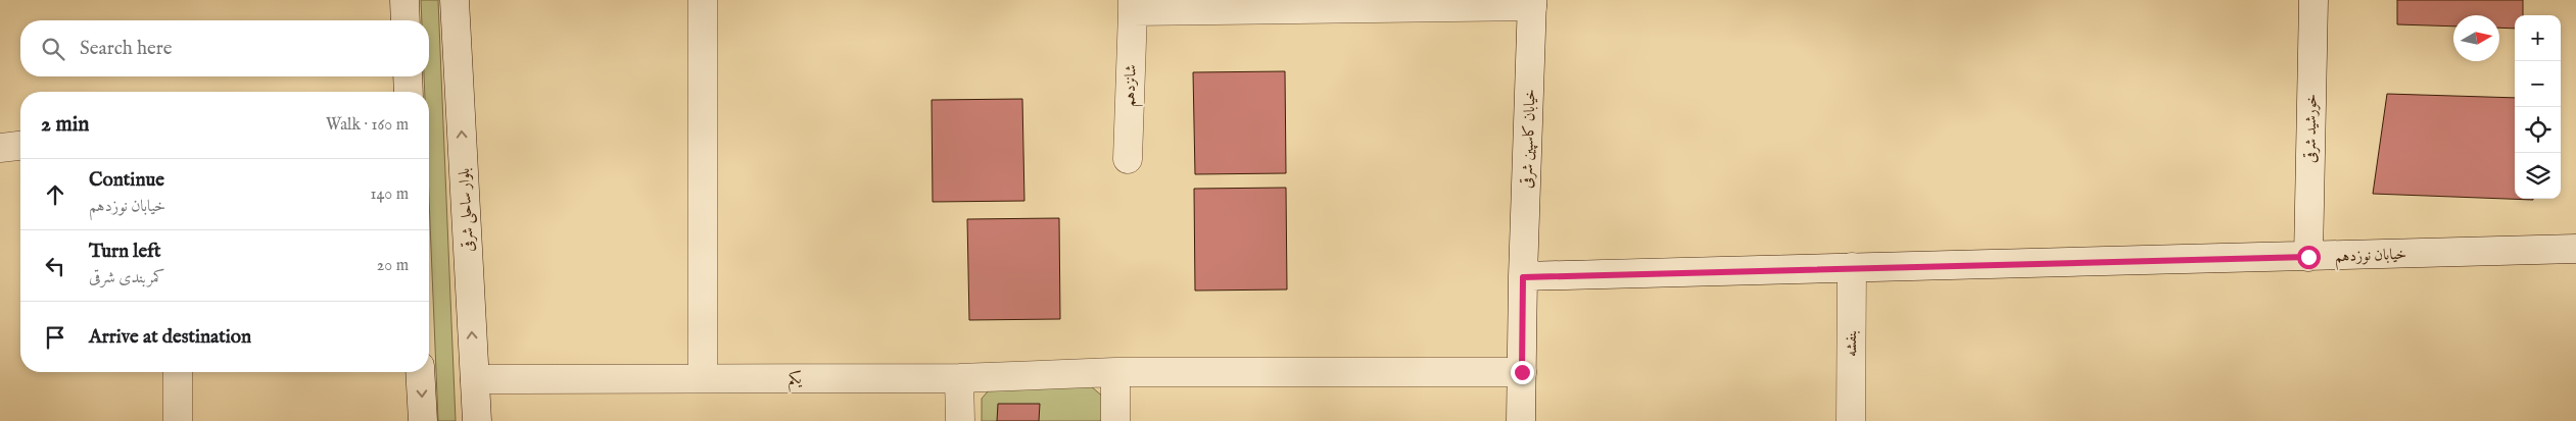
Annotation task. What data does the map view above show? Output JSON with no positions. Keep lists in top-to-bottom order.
{
  "streets": {
    "street": [
      "شانزدهم",
      "خورشید شرقی",
      "خیابان کاسپین شرقی",
      "بلوار ساحلی شرقی",
      "خیابان نوزدهم",
      "بنفشه",
      "یکم"
    ]
  },
  "crossings": [
    ["شانزدهم", "خیابان کاسپین شرقی"],
    ["خورشید شرقی", "خیابان نوزدهم"],
    ["خیابان کاسپین شرقی", "خیابان نوزدهم"],
    ["خیابان کاسپین شرقی", "یکم"],
    ["بلوار ساحلی شرقی", "یکم"],
    ["خیابان نوزدهم", "بنفشه"]
  ],
  "north": "right",
  "page": {
    "map_buttons": ["+", "−"],
    "search": "Search here",
    "heading": ["2 min", "Walk · 160 m"],
    "list": [
      ["Continue", "خیابان نوزدهم", "140 m"],
      ["Turn left", "کمربندی شرقی", "20 m"],
      "Arrive at destination"
    ]
  }
}
